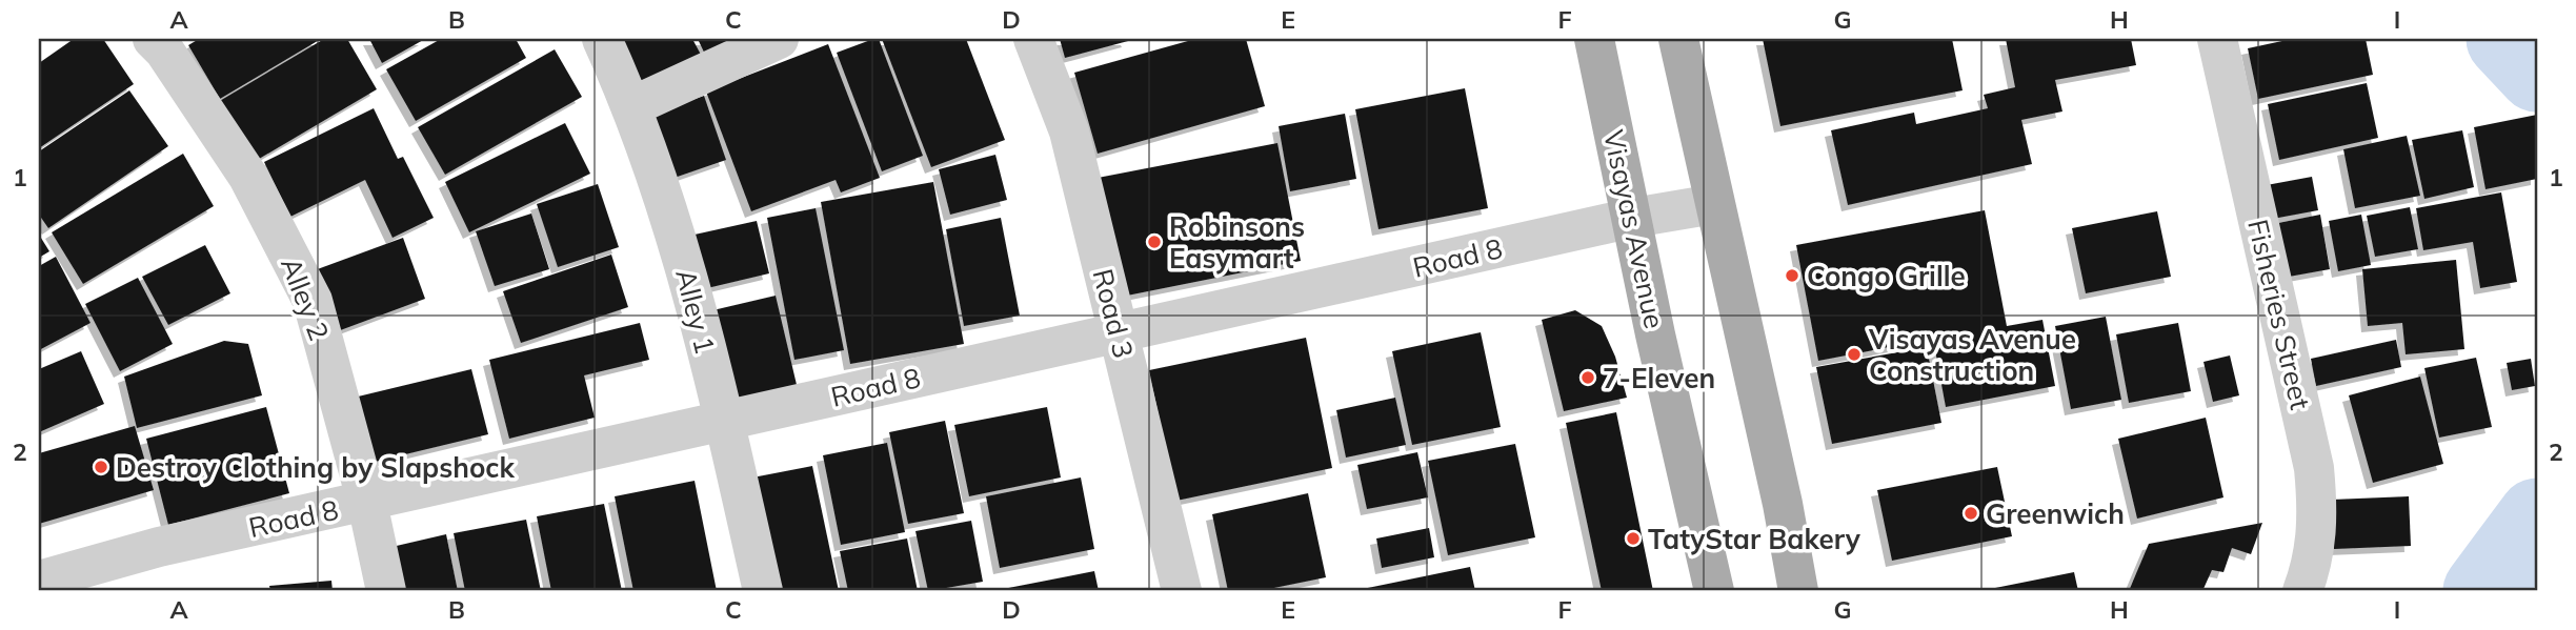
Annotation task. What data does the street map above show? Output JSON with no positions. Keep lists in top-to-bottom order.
{
  "streets": {
    "main road": ["Visayas Avenue"],
    "street": [
      "Road 8",
      "Alley 2",
      "Alley 1",
      "Road 3",
      "Fisheries Street"
    ]
  },
  "crossings": [
    ["Visayas Avenue", "Road 8"],
    ["Road 8", "Alley 2"],
    ["Road 8", "Alley 1"],
    ["Road 8", "Road 3"]
  ],
  "places": [
    "Robinsons Easymart",
    "Congo Grille",
    "Visayas Avenue Construction",
    "7-Eleven",
    "Destroy Clothing by Slapshock",
    "Greenwich",
    "TatyStar Bakery"
  ],
  "grid": {
    "columns": [
      "A",
      "B",
      "C",
      "D",
      "E",
      "F",
      "G",
      "H",
      "I"
    ],
    "rows": ["1", "2"]
  }
}
